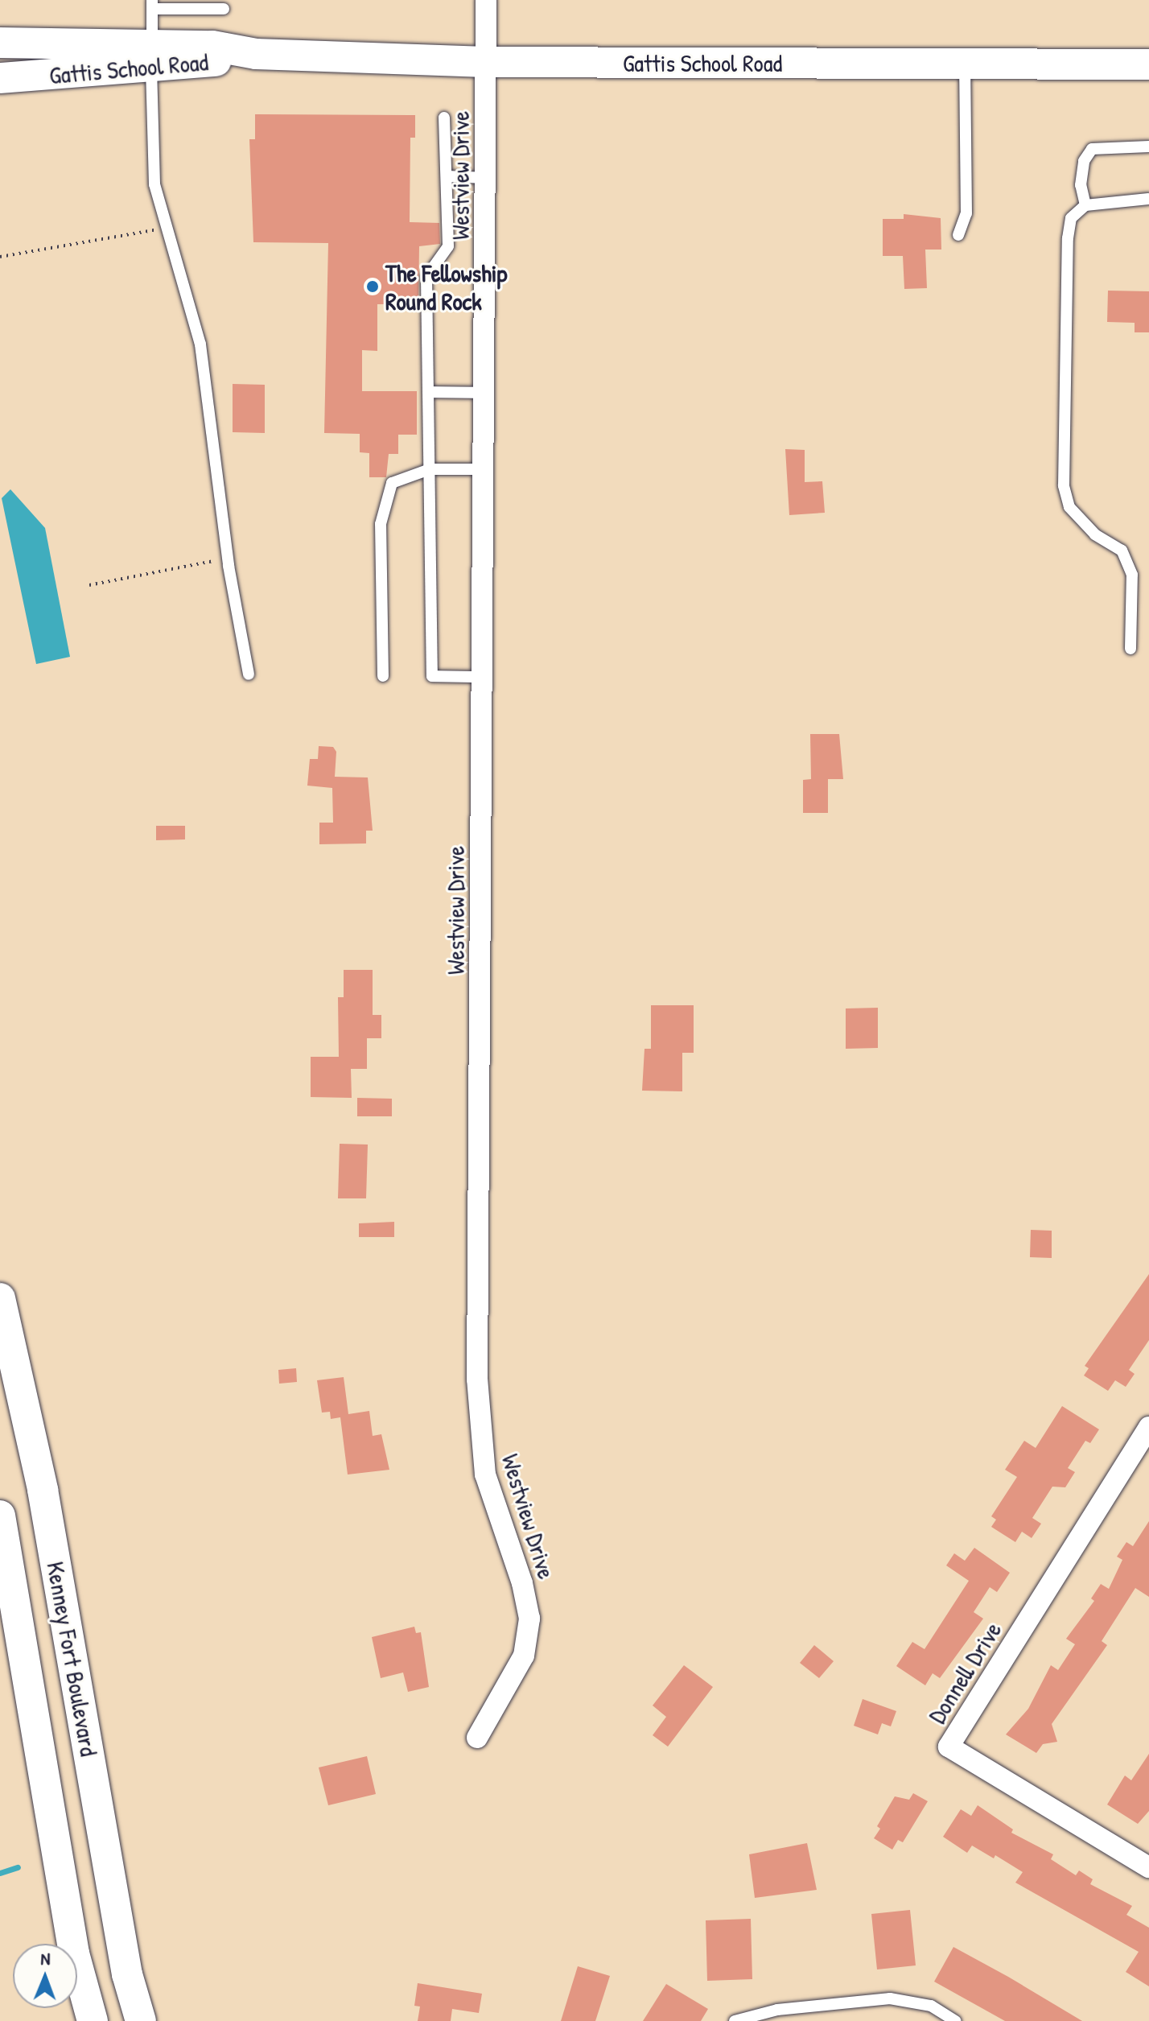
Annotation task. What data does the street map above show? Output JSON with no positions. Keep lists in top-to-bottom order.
{
  "streets": {
    "main road": ["Gattis School Road", "Kenney Fort Boulevard"],
    "street": ["Westview Drive", "Donnell Drive"]
  },
  "crossings": [
    ["Gattis School Road", "Westview Drive"]
  ],
  "places": ["The Fellowship Round Rock"],
  "north": "top"
}
